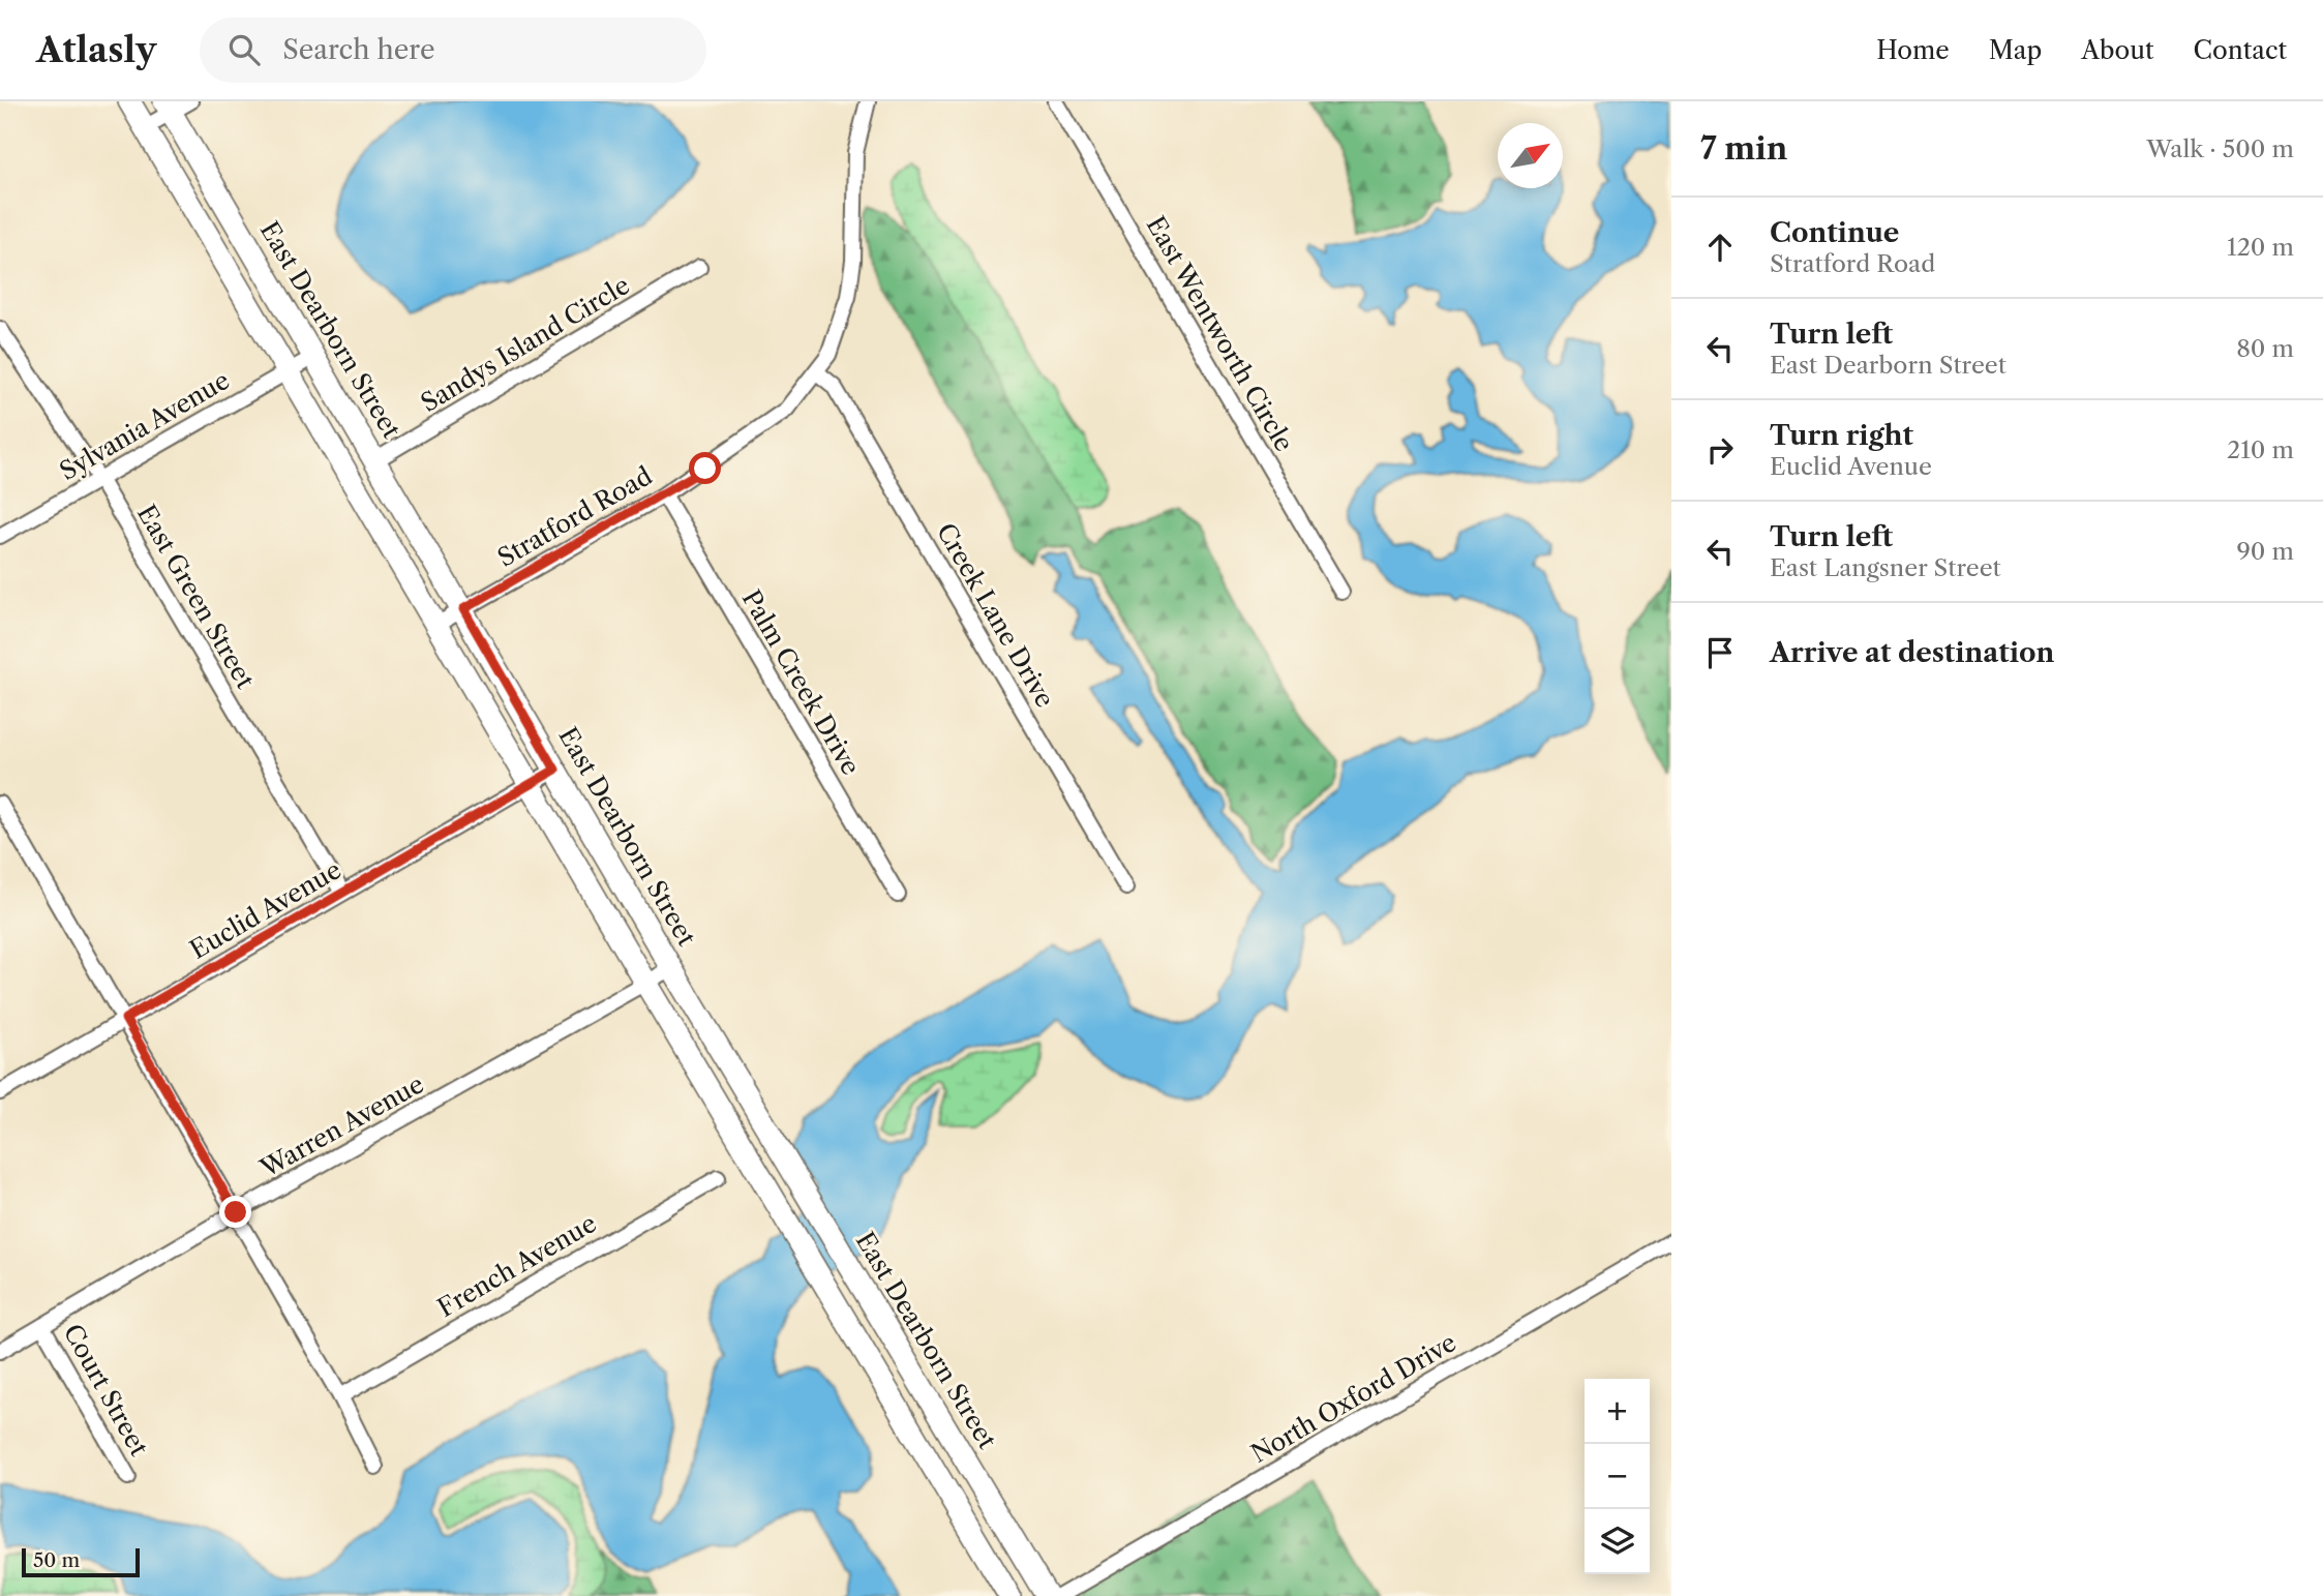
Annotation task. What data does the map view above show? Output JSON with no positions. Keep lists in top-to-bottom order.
{
  "streets": {
    "main road": ["East Dearborn Street"],
    "street": [
      "East Wentworth Circle",
      "Sandys Island Circle",
      "Sylvania Avenue",
      "Stratford Road",
      "East Green Street",
      "Creek Lane Drive",
      "Palm Creek Drive",
      "Euclid Avenue",
      "Warren Avenue",
      "French Avenue",
      "Court Street",
      "North Oxford Drive"
    ]
  },
  "crossings": [
    ["East Dearborn Street", "Sandys Island Circle"],
    ["East Dearborn Street", "Sylvania Avenue"],
    ["East Dearborn Street", "Stratford Road"],
    ["East Dearborn Street", "Euclid Avenue"],
    ["East Dearborn Street", "Warren Avenue"],
    ["Sylvania Avenue", "East Green Street"],
    ["Stratford Road", "Creek Lane Drive"],
    ["Stratford Road", "Palm Creek Drive"],
    ["East Green Street", "Euclid Avenue"],
    ["Warren Avenue", "Court Street"]
  ],
  "scale_bar": "50 m",
  "north": "top right",
  "page": {
    "header": "Atlasly",
    "search": "Search here",
    "nav": [
      "Home",
      "Map",
      "About",
      "Contact"
    ],
    "heading": ["7 min", "Walk · 500 m"],
    "list": [
      ["Continue", "Stratford Road", "120 m"],
      ["Turn left", "East Dearborn Street", "80 m"],
      ["Turn right", "Euclid Avenue", "210 m"],
      ["Turn left", "East Langsner Street", "90 m"],
      "Arrive at destination"
    ],
    "map_buttons": ["+", "−"],
    "scale": "50 m"
  }
}
